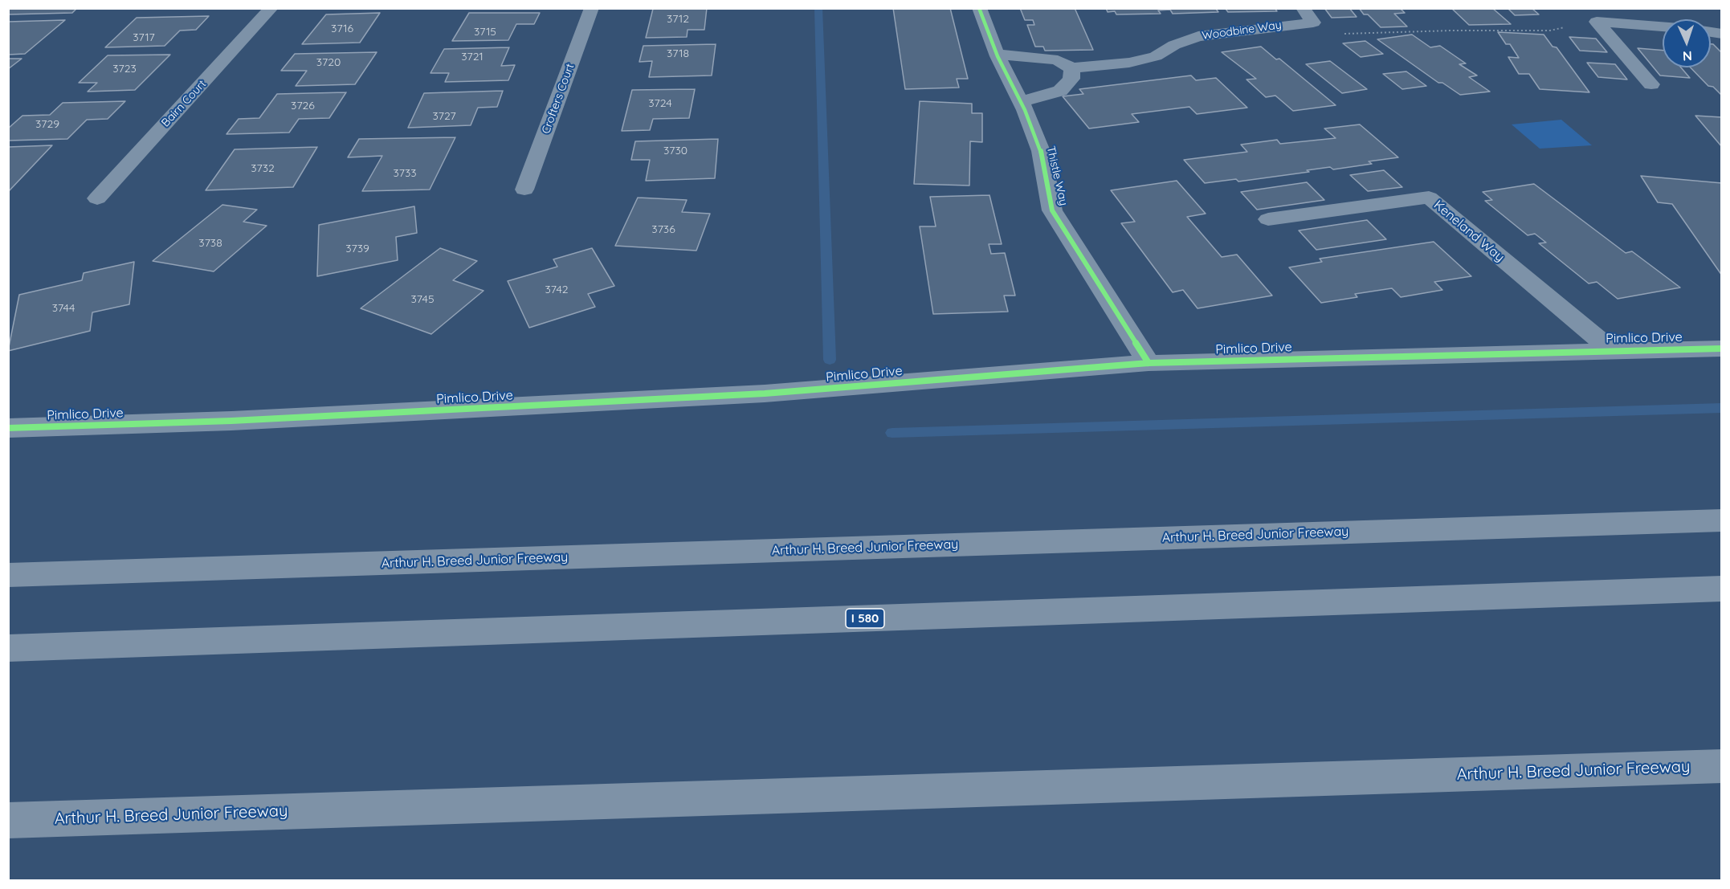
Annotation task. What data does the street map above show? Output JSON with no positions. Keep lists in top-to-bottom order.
{
  "streets": {
    "highway": ["Arthur H. Breed Junior Freeway", "I 580"],
    "street": [
      "Woodbine Way",
      "Crofters Court",
      "Bairn Court",
      "Thistle Way",
      "Keneland Way",
      "Pimlico Drive"
    ]
  },
  "crossings": [
    ["Thistle Way", "Pimlico Drive"],
    ["Keneland Way", "Pimlico Drive"]
  ],
  "house_numbers": [
    "3712",
    "3716",
    "3715",
    "3717",
    "3718",
    "3721",
    "3720",
    "3723",
    "3724",
    "3726",
    "3727",
    "3729",
    "3730",
    "3732",
    "3733",
    "3736",
    "3738",
    "3739",
    "3742",
    "3745",
    "3744"
  ],
  "north": "bottom"
}
